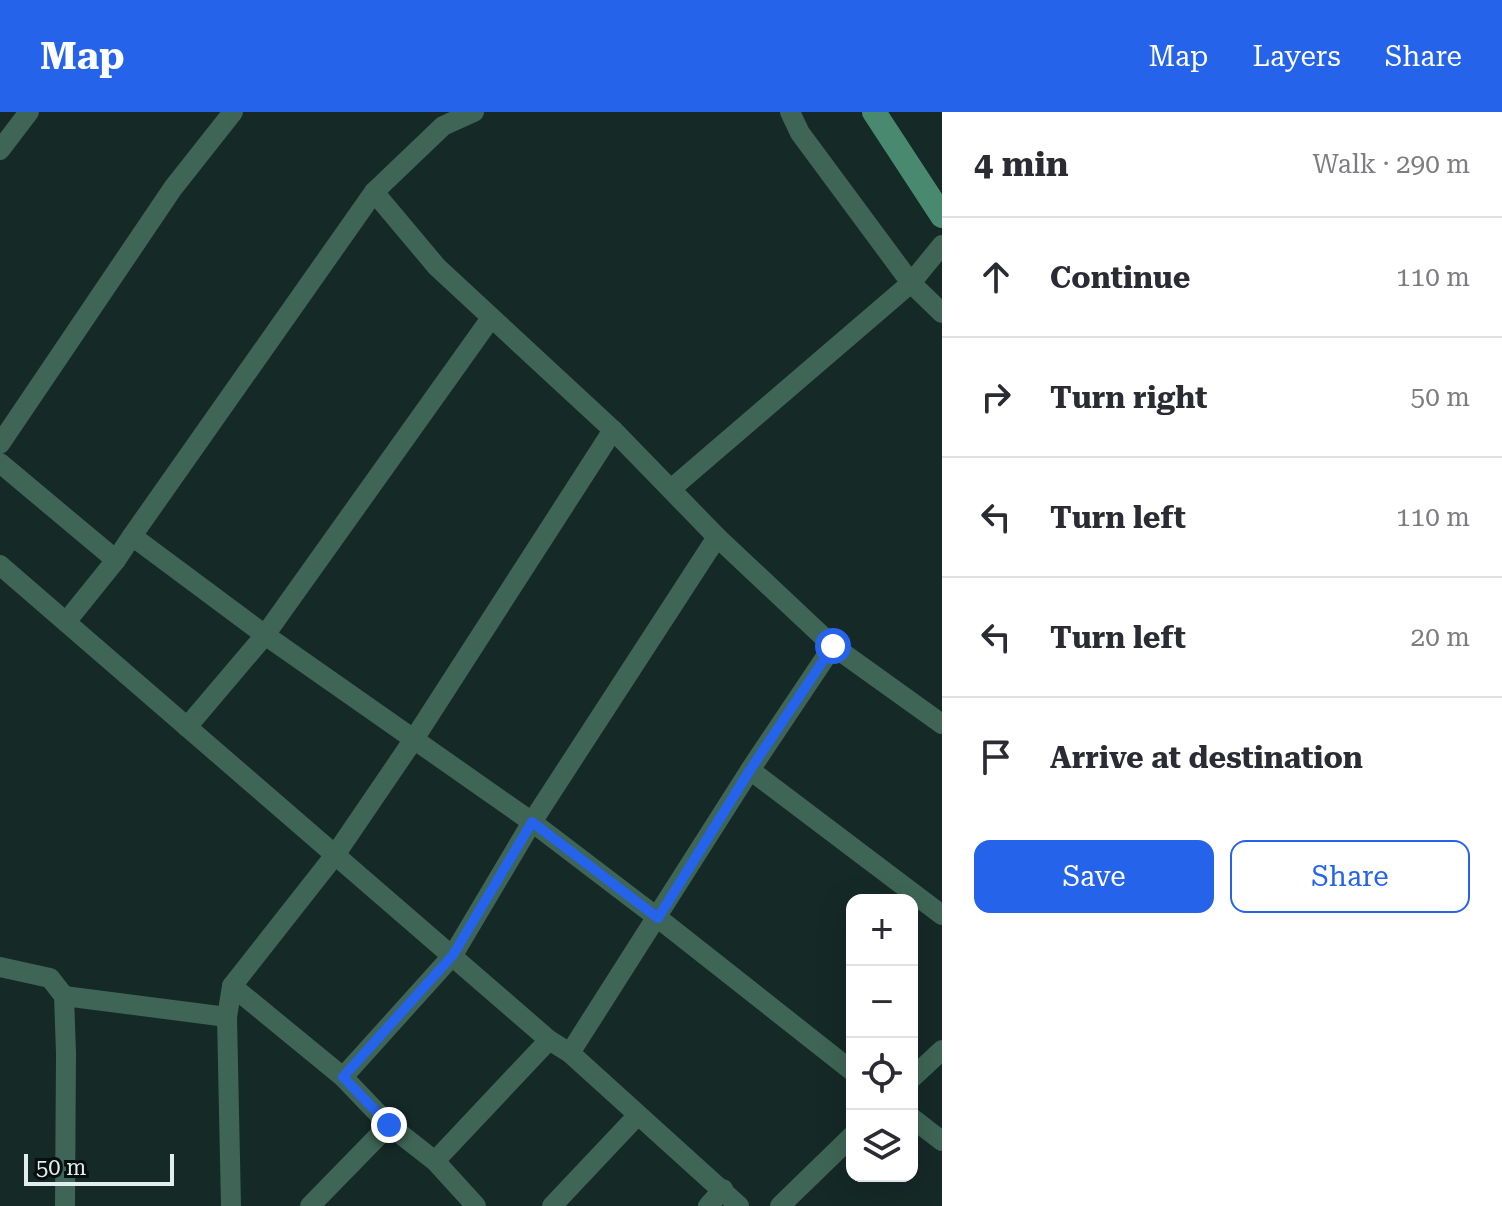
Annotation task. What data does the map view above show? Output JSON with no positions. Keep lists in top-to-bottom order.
{
  "scale_bar": "50 m",
  "page": {
    "header": "Map",
    "nav": ["Map", "Layers", "Share"],
    "heading": ["4 min", "Walk · 290 m"],
    "list": [
      ["Continue", "110 m"],
      ["Turn right", "50 m"],
      ["Turn left", "110 m"],
      ["Turn left", "20 m"],
      "Arrive at destination"
    ],
    "buttons": ["Save", "Share"],
    "map_buttons": ["+", "−"],
    "scale": "50 m"
  }
}
